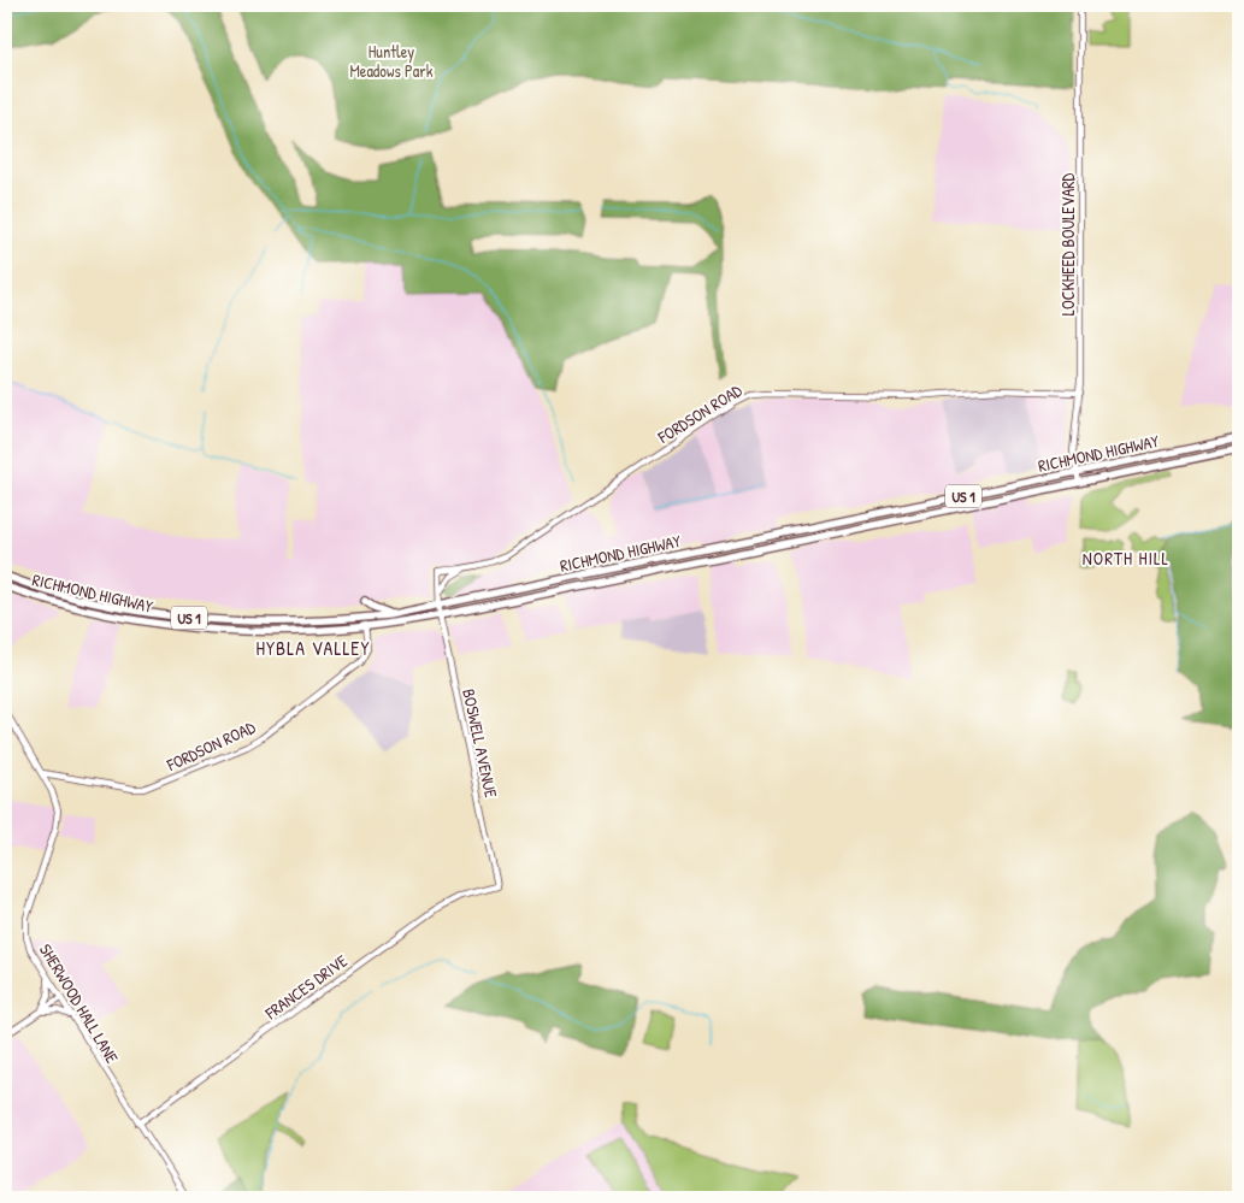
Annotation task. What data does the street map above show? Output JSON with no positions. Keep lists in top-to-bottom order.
{
  "streets": {
    "highway": ["RICHMOND HIGHWAY", "US 1"],
    "street": [
      "LOCKHEED BOULEVARD",
      "FORDSON ROAD",
      "BOSWELL AVENUE",
      "FRANCES DRIVE",
      "SHERWOOD HALL LANE"
    ]
  },
  "crossings": [
    ["LOCKHEED BOULEVARD", "FORDSON ROAD"],
    ["LOCKHEED BOULEVARD", "RICHMOND HIGHWAY"],
    ["FORDSON ROAD", "RICHMOND HIGHWAY"],
    ["FORDSON ROAD", "BOSWELL AVENUE"],
    ["FORDSON ROAD", "SHERWOOD HALL LANE"],
    ["RICHMOND HIGHWAY", "BOSWELL AVENUE"],
    ["BOSWELL AVENUE", "FRANCES DRIVE"],
    ["FRANCES DRIVE", "SHERWOOD HALL LANE"]
  ],
  "districts": ["NORTH HILL", "HYBLA VALLEY"],
  "parks": ["Huntley Meadows Park"]
}
